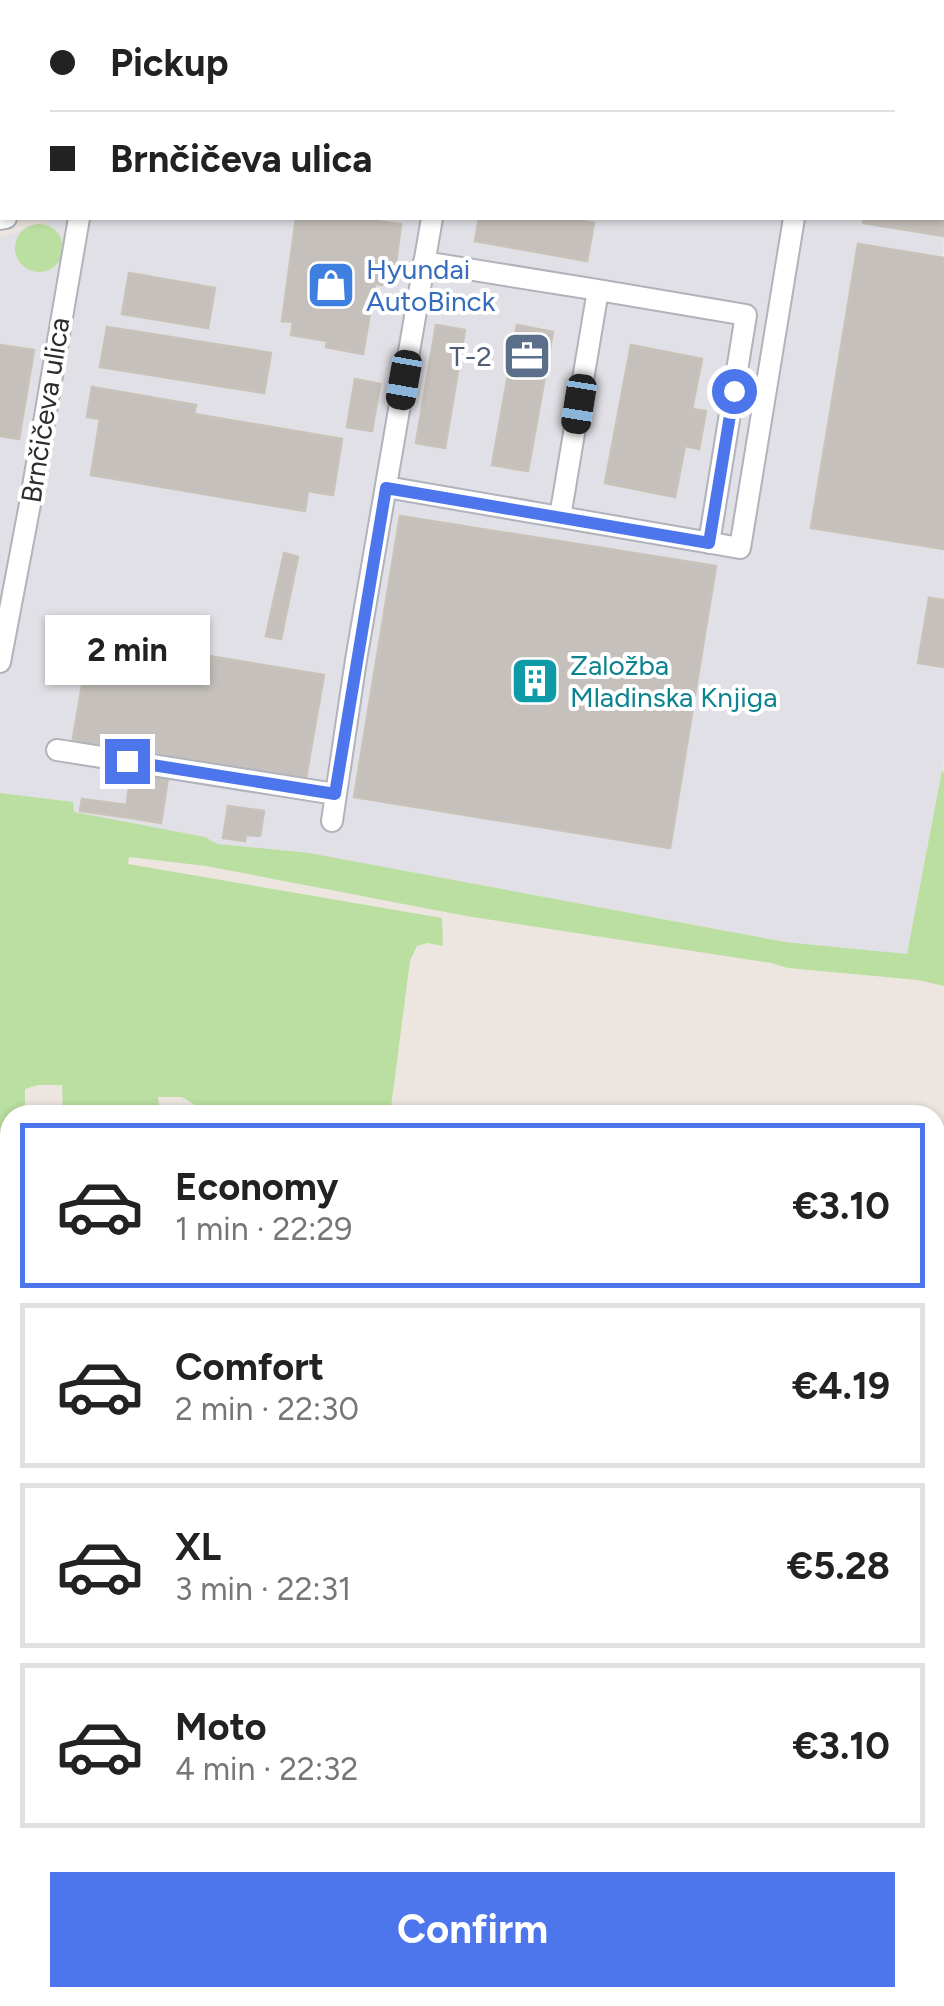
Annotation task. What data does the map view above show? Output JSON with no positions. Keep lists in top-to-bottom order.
{
  "streets": {
    "street": ["Brnčičeva ulica"]
  },
  "places": {
    "shop": ["Hyundai AutoBinck"],
    "office": ["T-2"],
    "building": ["Založba Mladinska Knjiga"]
  },
  "page": {
    "banner": ["Pickup", "Brnčičeva ulica"],
    "bubble": "2 min",
    "list": [
      {
        "name": "Economy",
        "note": "1 min · 22:29",
        "value": "€3.10"
      },
      {
        "name": "Comfort",
        "note": "2 min · 22:30",
        "value": "€4.19"
      },
      {
        "name": "XL",
        "note": "3 min · 22:31",
        "value": "€5.28"
      },
      {
        "name": "Moto",
        "note": "4 min · 22:32",
        "value": "€3.10"
      }
    ],
    "buttons": "Confirm"
  }
}
